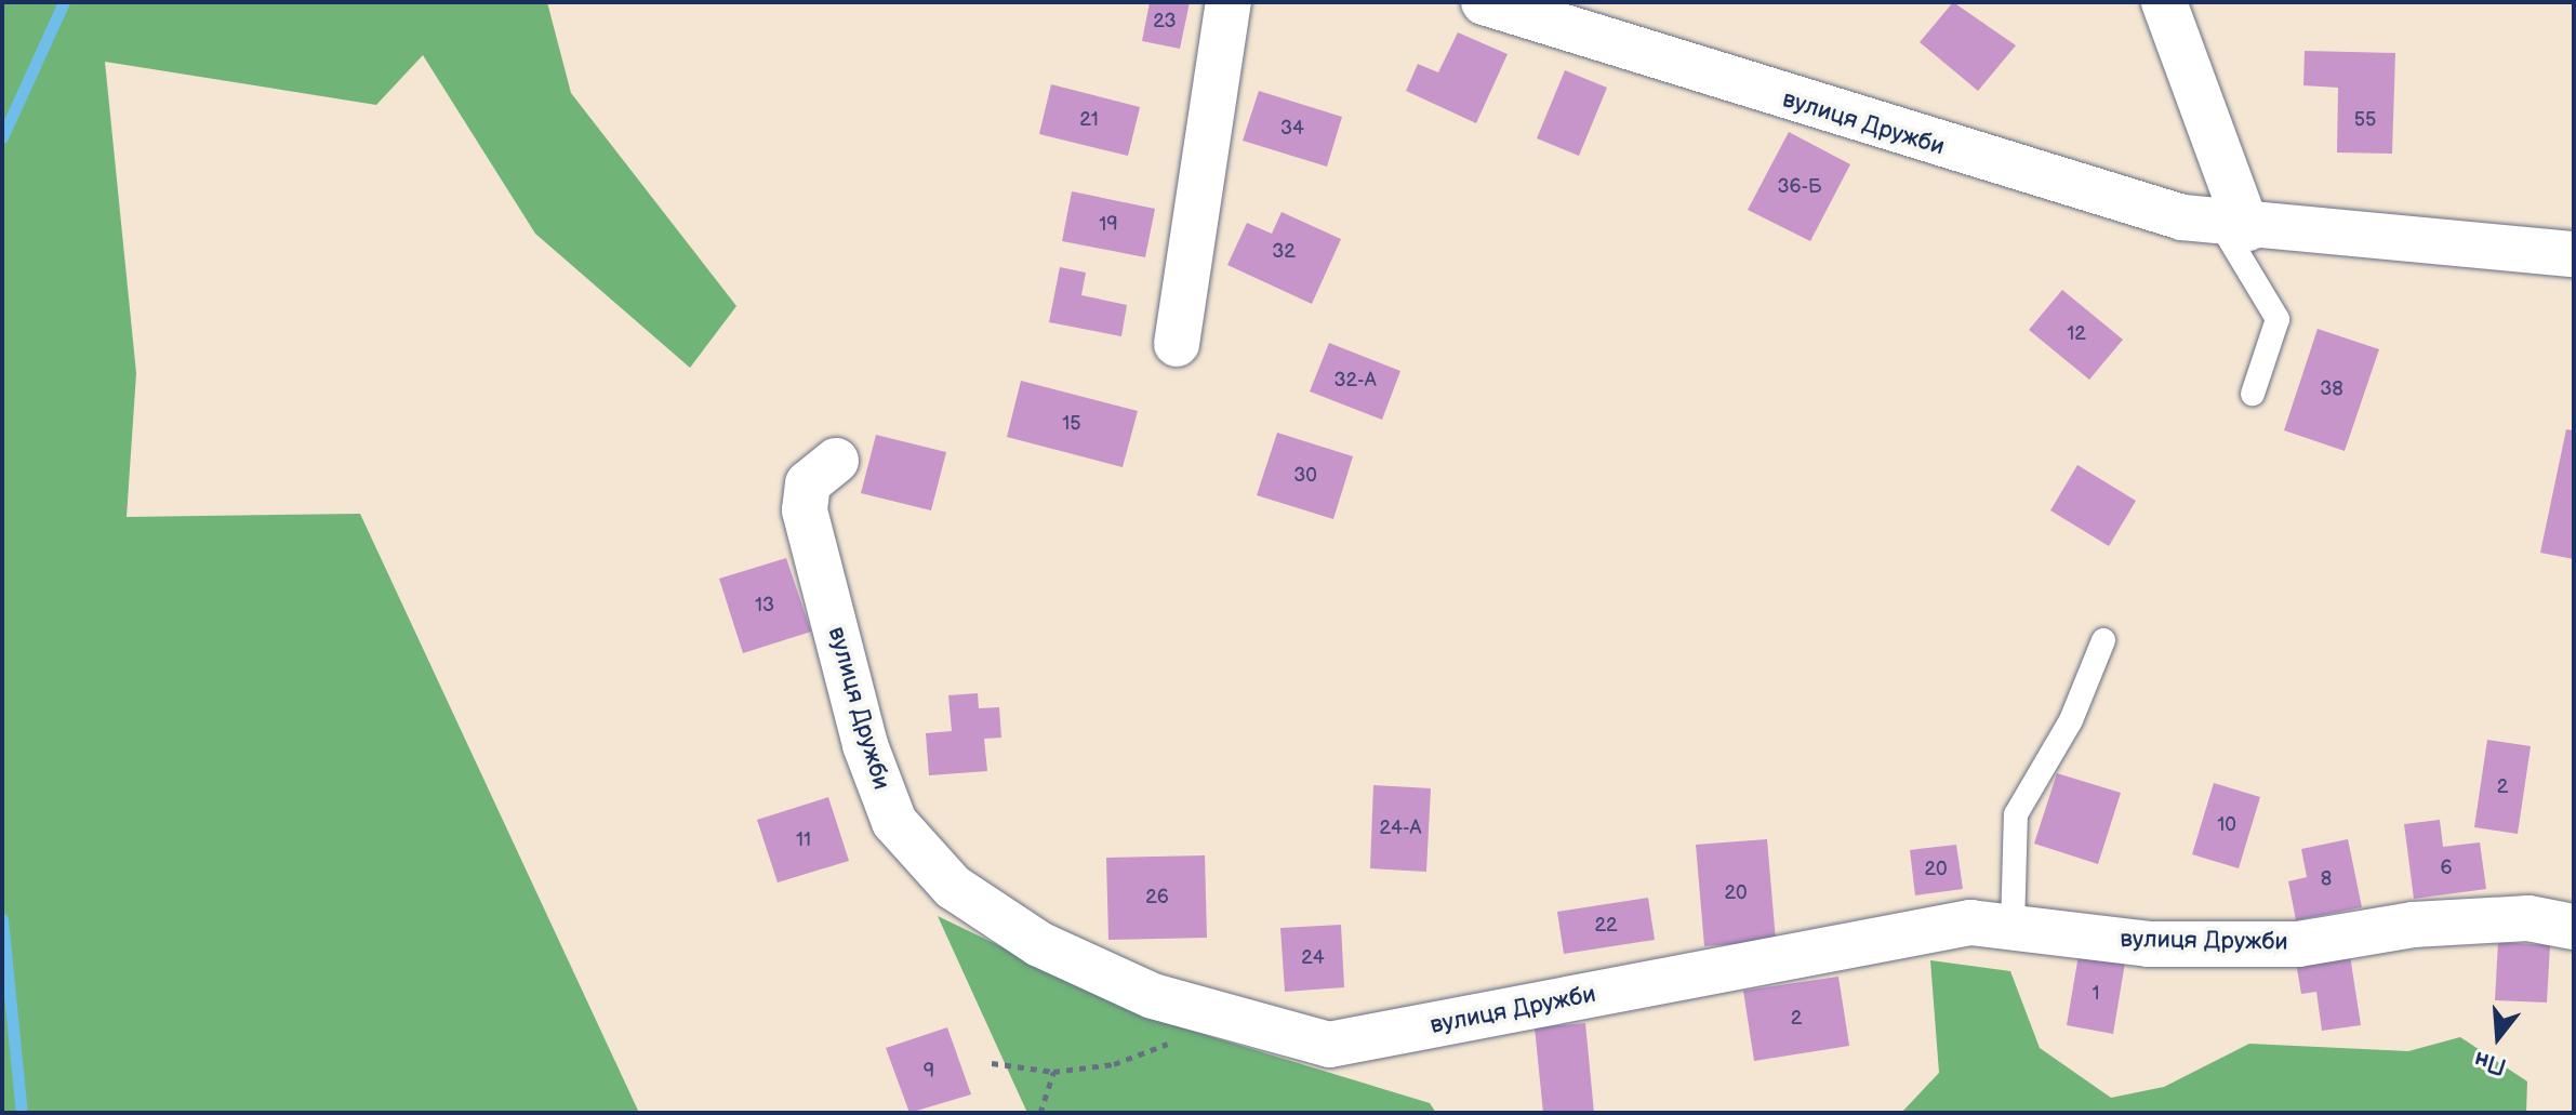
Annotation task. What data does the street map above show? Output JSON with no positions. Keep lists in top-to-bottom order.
{
  "streets": {
    "street": ["вулиця Дружби"]
  },
  "house_numbers": [
    "23",
    "21",
    "55",
    "34",
    "36-Б",
    "19",
    "32",
    "12",
    "32-А",
    "38",
    "15",
    "30",
    "13",
    "2",
    "10",
    "24-А",
    "11",
    "6",
    "20",
    "8",
    "20",
    "26",
    "22",
    "24",
    "1",
    "2",
    "9"
  ],
  "north": "bottom"
}
